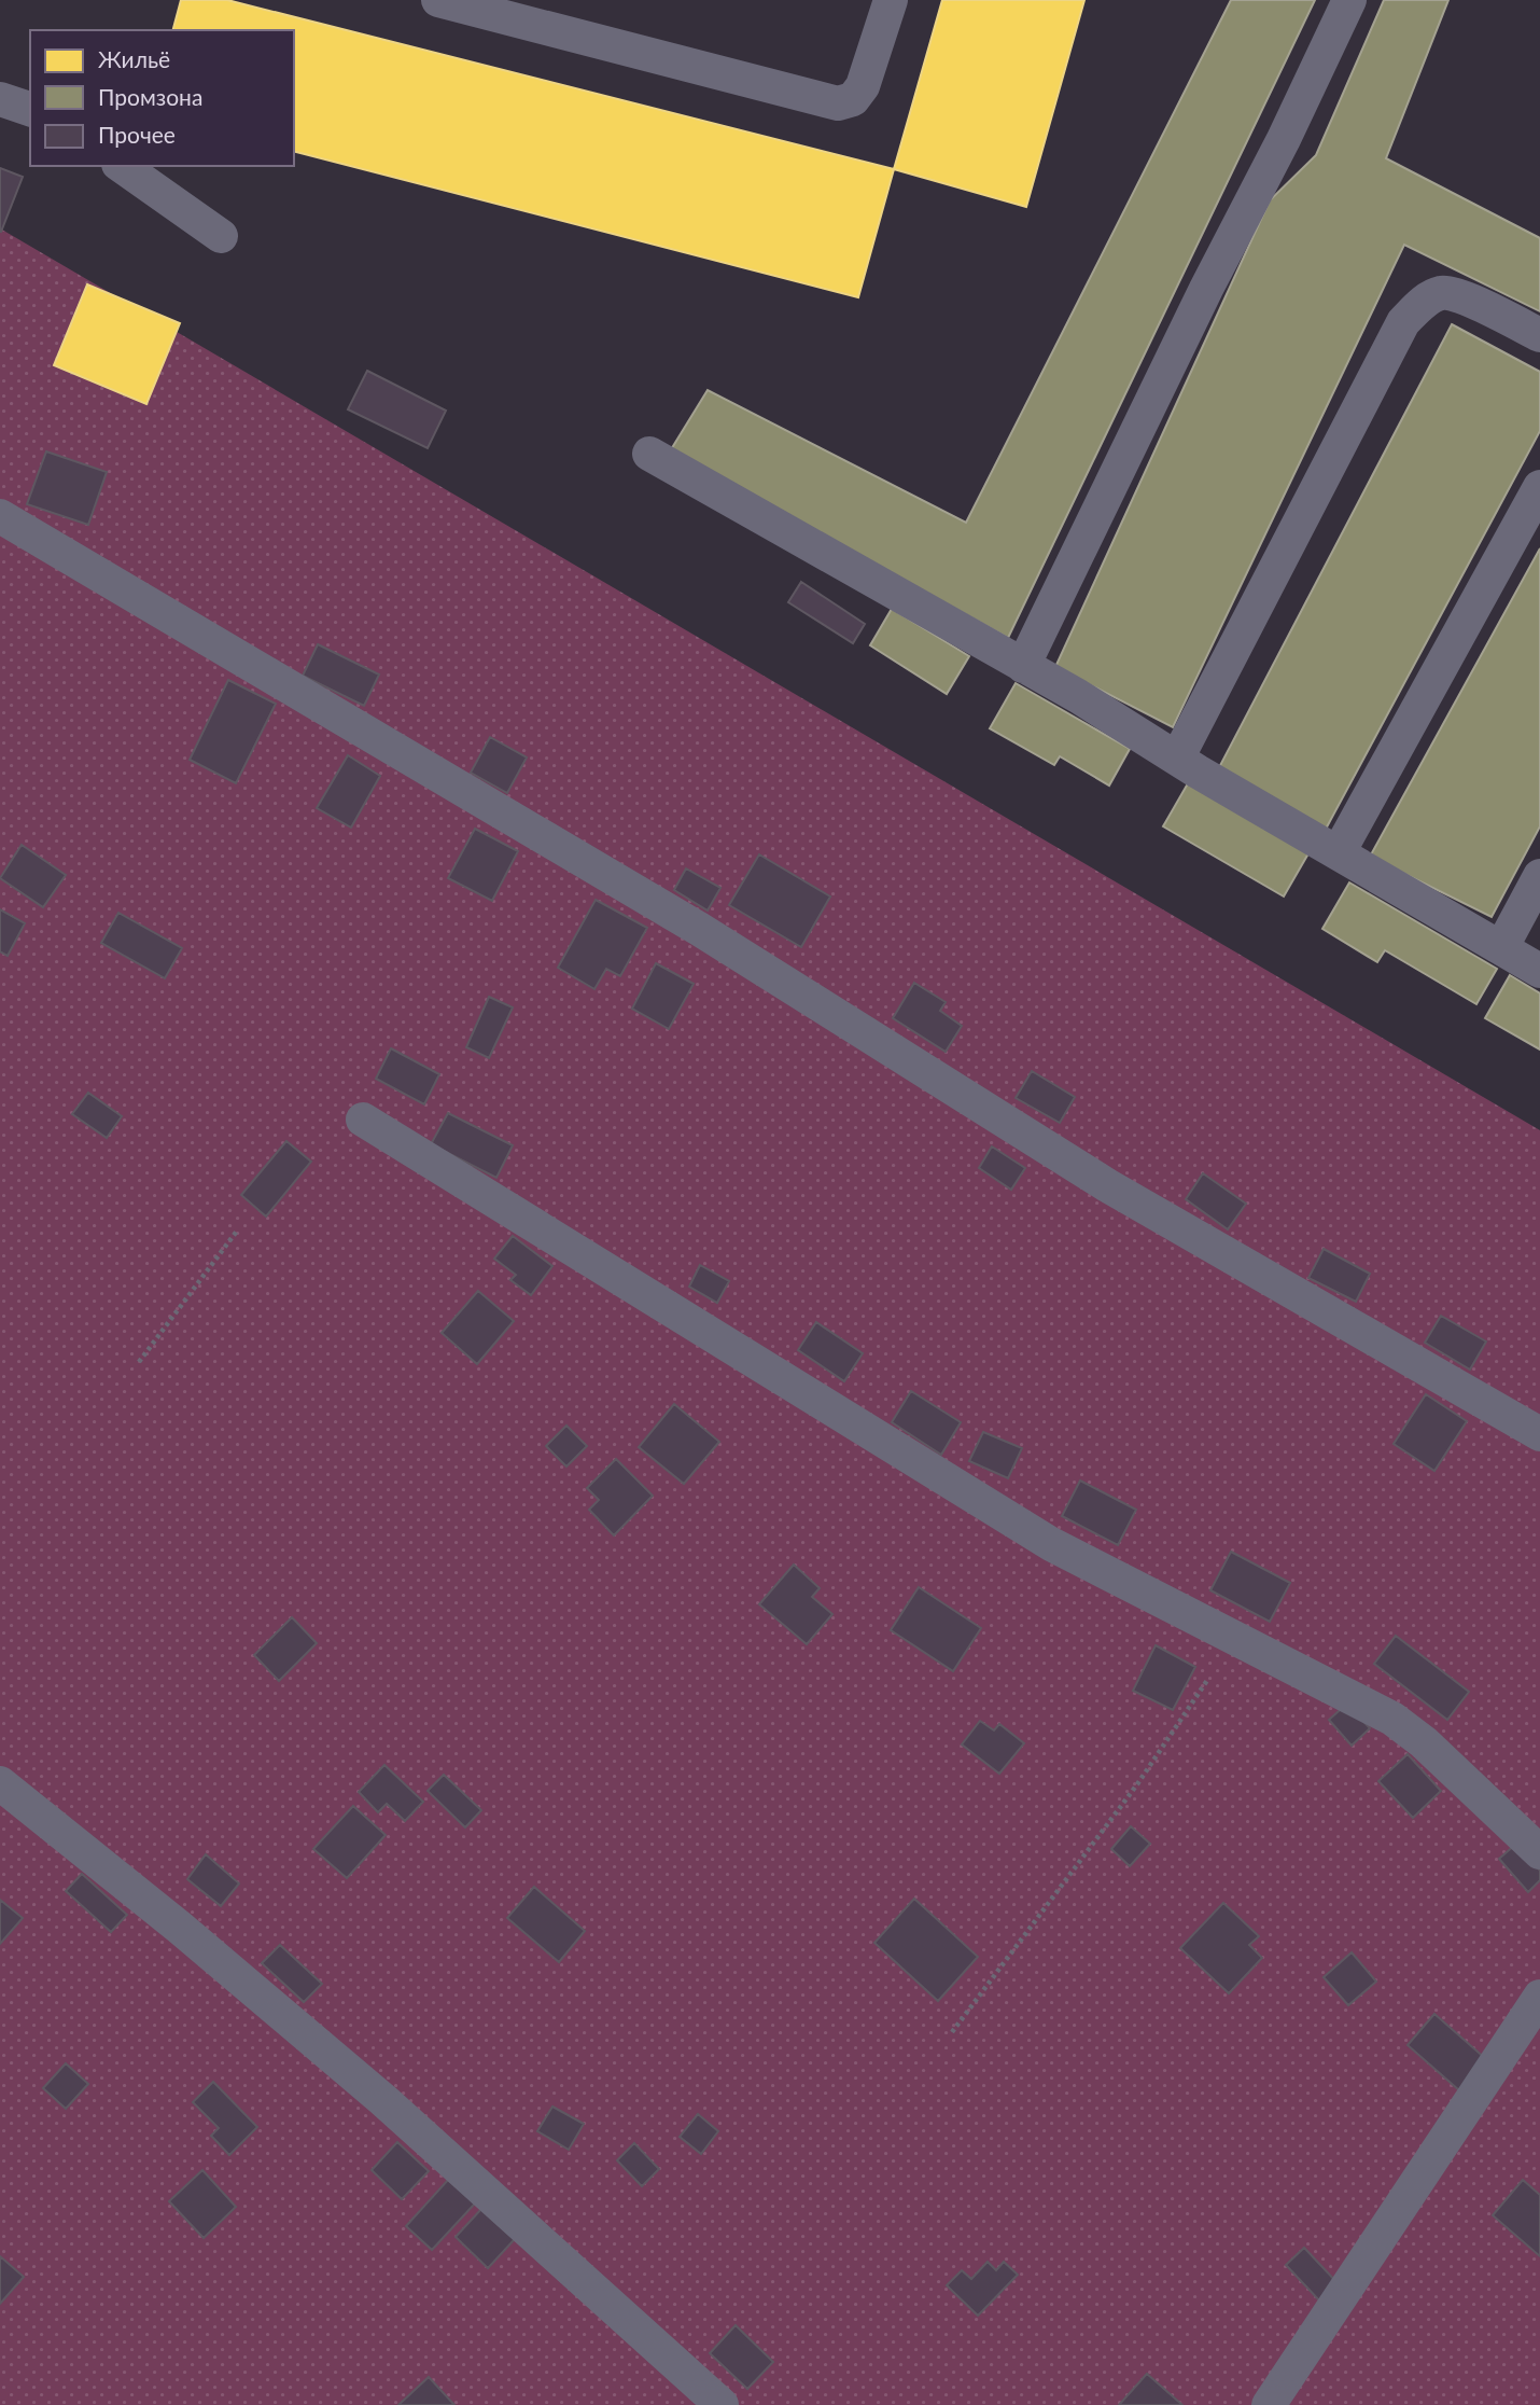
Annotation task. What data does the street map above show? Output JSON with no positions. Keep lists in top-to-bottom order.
{
  "legend": ["Жильё", "Промзона", "Прочее"]
}
